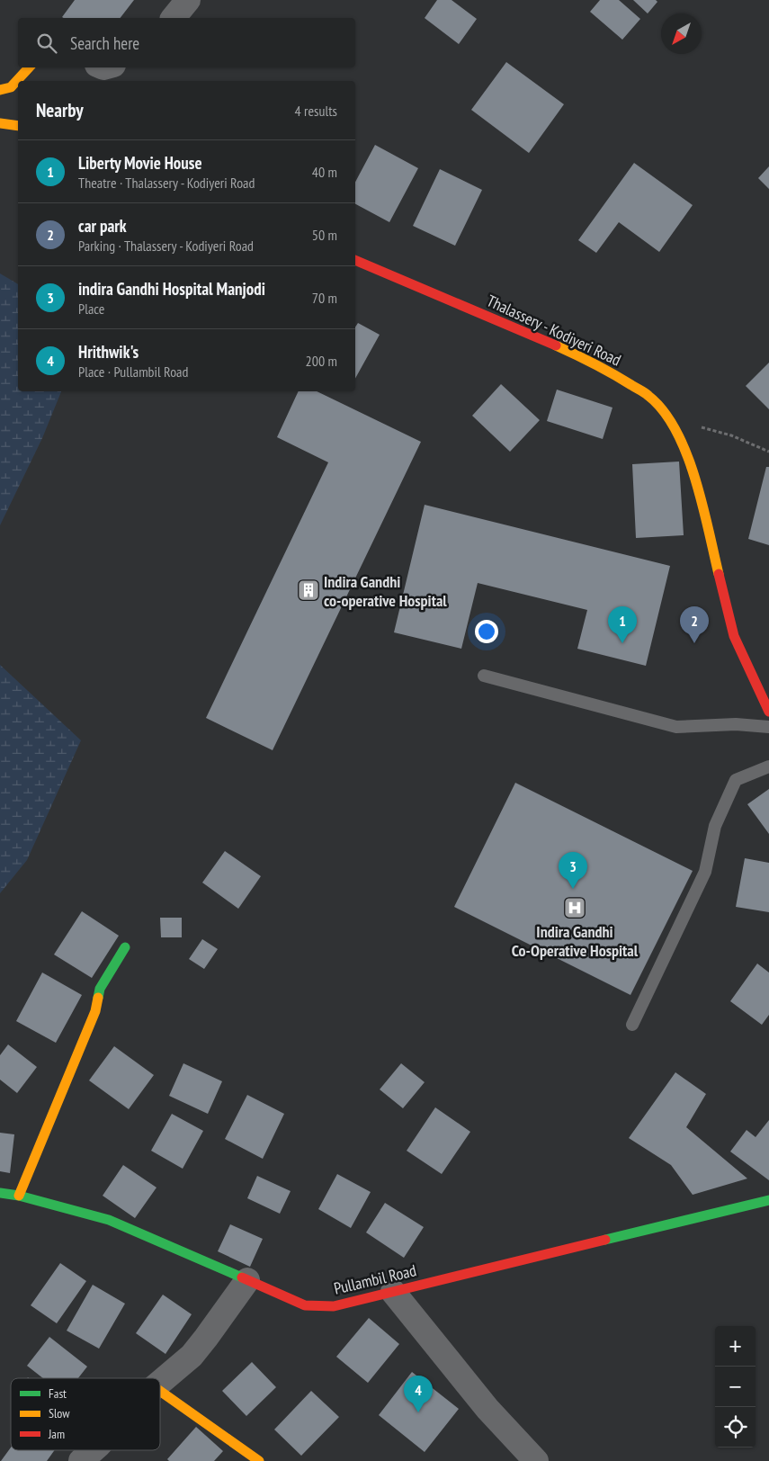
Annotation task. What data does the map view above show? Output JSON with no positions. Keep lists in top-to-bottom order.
{
  "streets": {
    "street": ["Thalassery - Kodiyeri Road", "Pullambil Road"]
  },
  "places": {
    "building": ["Indira Gandhi co-operative Hospital"],
    "hospital": ["Indira Gandhi Co-Operative Hospital"]
  },
  "legend": ["Fast", "Slow", "Jam"],
  "north": "bottom left",
  "page": {
    "search": "Search here",
    "heading": ["Nearby", "4 results"],
    "list": [
      {
        "mark": "1",
        "name": "Liberty Movie House",
        "note": "Theatre · Thalassery - Kodiyeri Road",
        "value": "40 m"
      },
      {
        "mark": "2",
        "name": "car park",
        "note": "Parking · Thalassery - Kodiyeri Road",
        "value": "50 m"
      },
      {
        "mark": "3",
        "name": "indira Gandhi Hospital Manjodi",
        "note": "Place",
        "value": "70 m"
      },
      {
        "mark": "4",
        "name": "Hrithwik's",
        "note": "Place · Pullambil Road",
        "value": "200 m"
      }
    ],
    "pins": [
      "1",
      "2",
      "3",
      "4"
    ],
    "map_buttons": ["+", "−"]
  }
}
